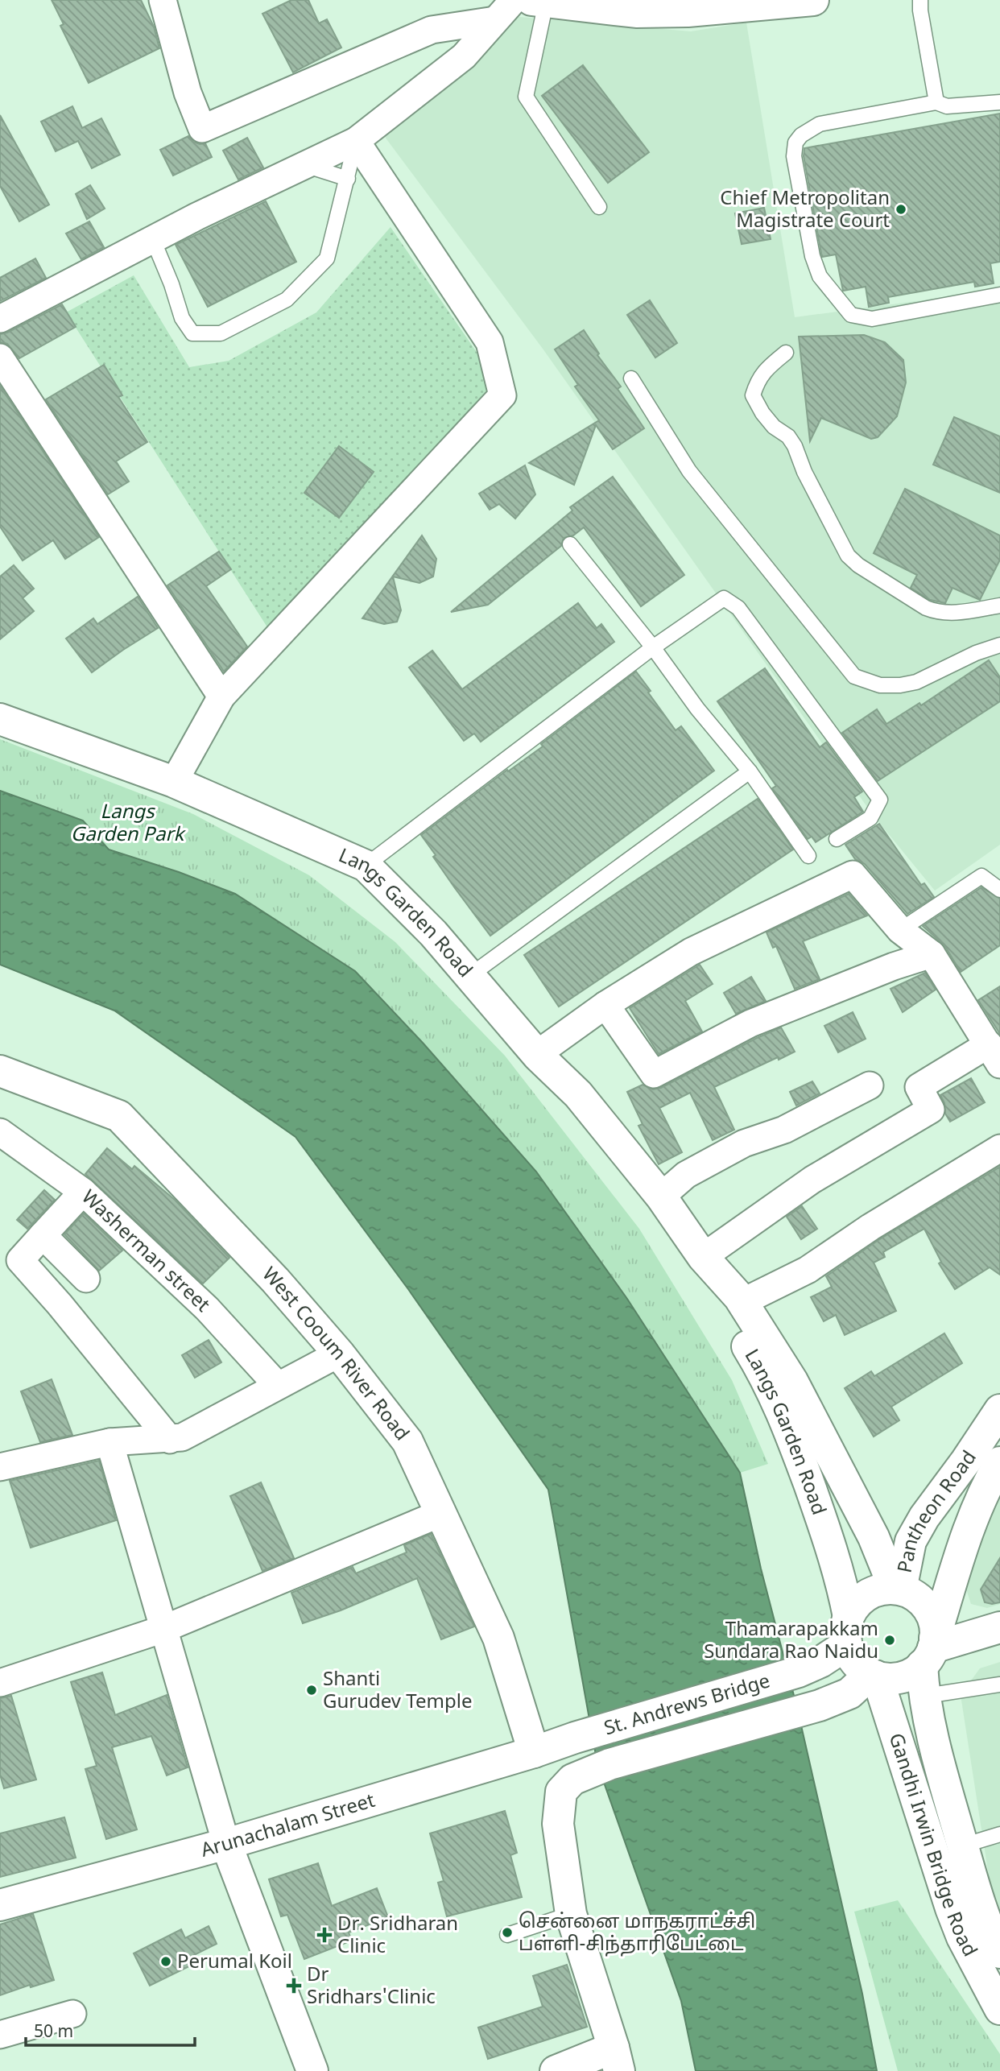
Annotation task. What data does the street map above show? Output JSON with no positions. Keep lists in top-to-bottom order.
{
  "streets": {
    "main road": [
      "Langs Garden Road",
      "West Cooum River Road",
      "Pantheon Road",
      "St. Andrews Bridge",
      "Arunachalam Street",
      "Gandhi Irwin Bridge Road"
    ],
    "street": ["Washerman street"]
  },
  "crossings": [
    ["Langs Garden Road", "Pantheon Road"],
    ["Langs Garden Road", "St. Andrews Bridge"],
    ["Langs Garden Road", "Gandhi Irwin Bridge Road"],
    ["West Cooum River Road", "Arunachalam Street"],
    ["Pantheon Road", "St. Andrews Bridge"],
    ["Pantheon Road", "Gandhi Irwin Bridge Road"],
    ["St. Andrews Bridge", "Arunachalam Street"],
    ["St. Andrews Bridge", "Gandhi Irwin Bridge Road"]
  ],
  "parks": ["Langs Garden Park"],
  "places": {
    "other": [
      "Chief Metropolitan Magistrate Court",
      "Thamarapakkam Sundara Rao Naidu",
      "Shanti Gurudev Temple",
      "சென்னை மாநகராட்ச்சி பள்ளி-சிந்தாரிபேட்டை",
      "Perumal Koil"
    ],
    "health": ["Dr. Sridharan Clinic", "Dr Sridhars'Clinic"]
  },
  "scale_bar": "50 m"
}
